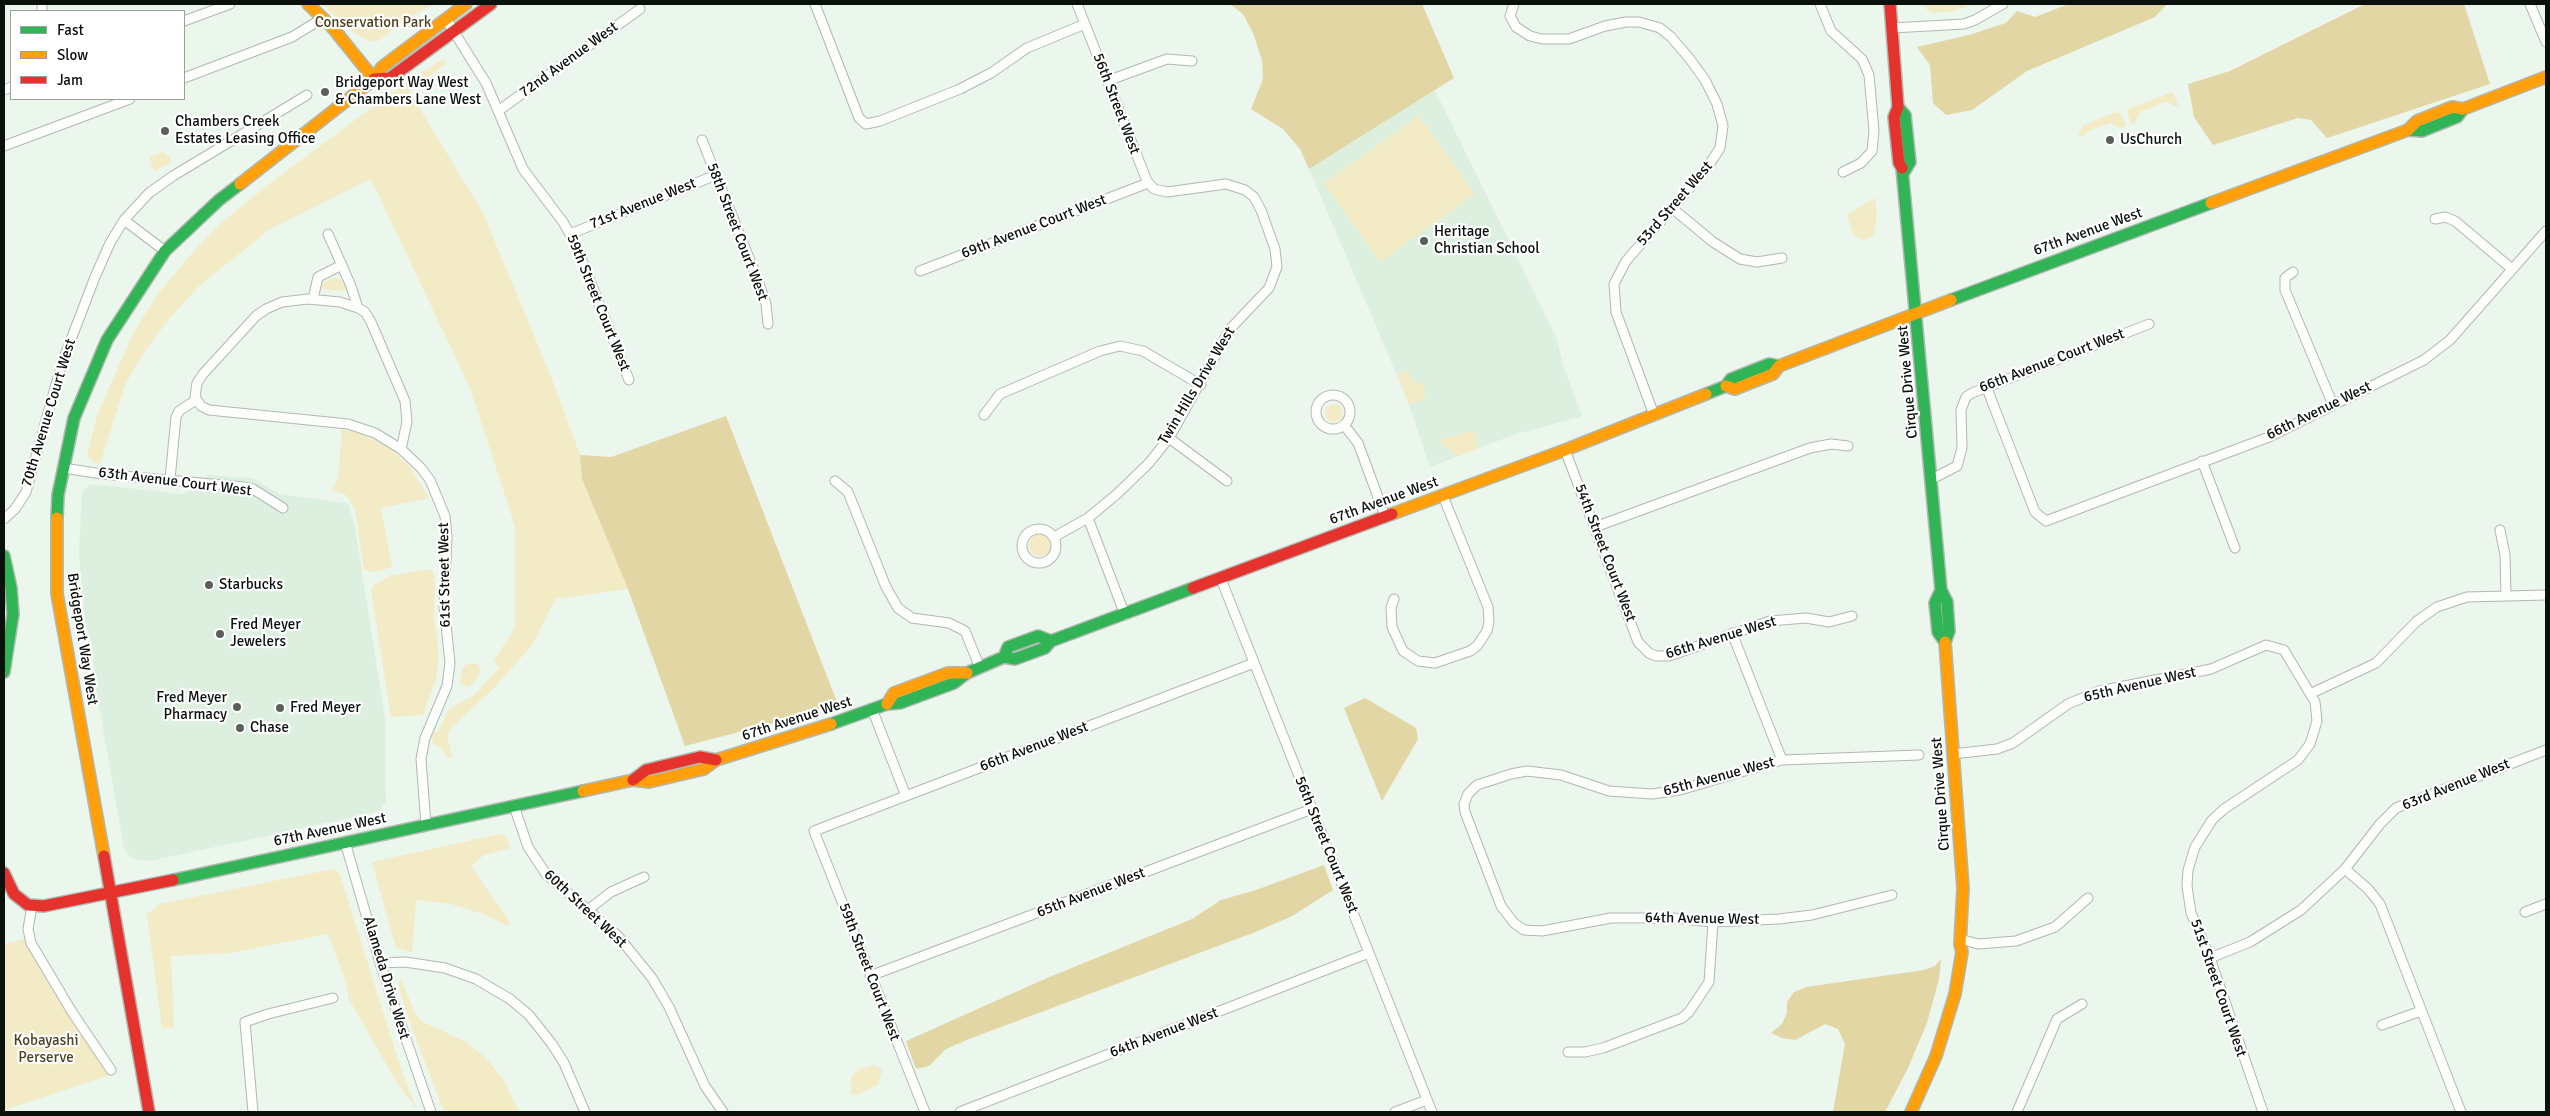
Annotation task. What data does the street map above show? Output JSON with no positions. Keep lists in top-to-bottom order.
{
  "streets": {
    "street": [
      "72nd Avenue West",
      "56th Street West",
      "71st Avenue West",
      "53rd Street West",
      "69th Avenue Court West",
      "58th Street Court West",
      "67th Avenue West",
      "59th Street Court West",
      "66th Avenue Court West",
      "Cirque Drive West",
      "Twin Hills Drive West",
      "66th Avenue West",
      "70th Avenue Court West",
      "63th Avenue Court West",
      "54th Street Court West",
      "61st Street West",
      "Bridgeport Way West",
      "65th Avenue West",
      "63rd Avenue West",
      "56th Street Court West",
      "60th Street West",
      "64th Avenue West",
      "Alameda Drive West",
      "51st Street Court West"
    ]
  },
  "crossings": [
    ["72nd Avenue West", "59th Street Court West"],
    ["56th Street West", "69th Avenue Court West"],
    ["56th Street West", "Twin Hills Drive West"],
    ["71st Avenue West", "58th Street Court West"],
    ["71st Avenue West", "59th Street Court West"],
    ["53rd Street West", "67th Avenue West"],
    ["69th Avenue Court West", "Twin Hills Drive West"],
    ["67th Avenue West", "Cirque Drive West"],
    ["67th Avenue West", "54th Street Court West"],
    ["67th Avenue West", "61st Street West"],
    ["67th Avenue West", "Bridgeport Way West"],
    ["67th Avenue West", "56th Street Court West"],
    ["67th Avenue West", "60th Street West"],
    ["67th Avenue West", "Alameda Drive West"],
    ["59th Street Court West", "66th Avenue West"],
    ["59th Street Court West", "Bridgeport Way West"],
    ["59th Street Court West", "65th Avenue West"],
    ["66th Avenue Court West", "Cirque Drive West"],
    ["66th Avenue Court West", "66th Avenue West"],
    ["Cirque Drive West", "65th Avenue West"],
    ["66th Avenue West", "54th Street Court West"],
    ["66th Avenue West", "56th Street Court West"],
    ["63th Avenue Court West", "Bridgeport Way West"],
    ["65th Avenue West", "56th Street Court West"],
    ["65th Avenue West", "64th Avenue West"],
    ["65th Avenue West", "51st Street Court West"],
    ["63rd Avenue West", "51st Street Court West"],
    ["56th Street Court West", "64th Avenue West"]
  ],
  "parks": ["Conservation Park", "Kobayashi Perserve"],
  "places": [
    "Bridgeport Way West & Chambers Lane West",
    "Chambers Creek Estates Leasing Office",
    "UsChurch",
    "Heritage Christian School",
    "Starbucks",
    "Fred Meyer Jewelers",
    "Fred Meyer Pharmacy",
    "Fred Meyer",
    "Chase"
  ],
  "legend": ["Fast", "Slow", "Jam"]
}
